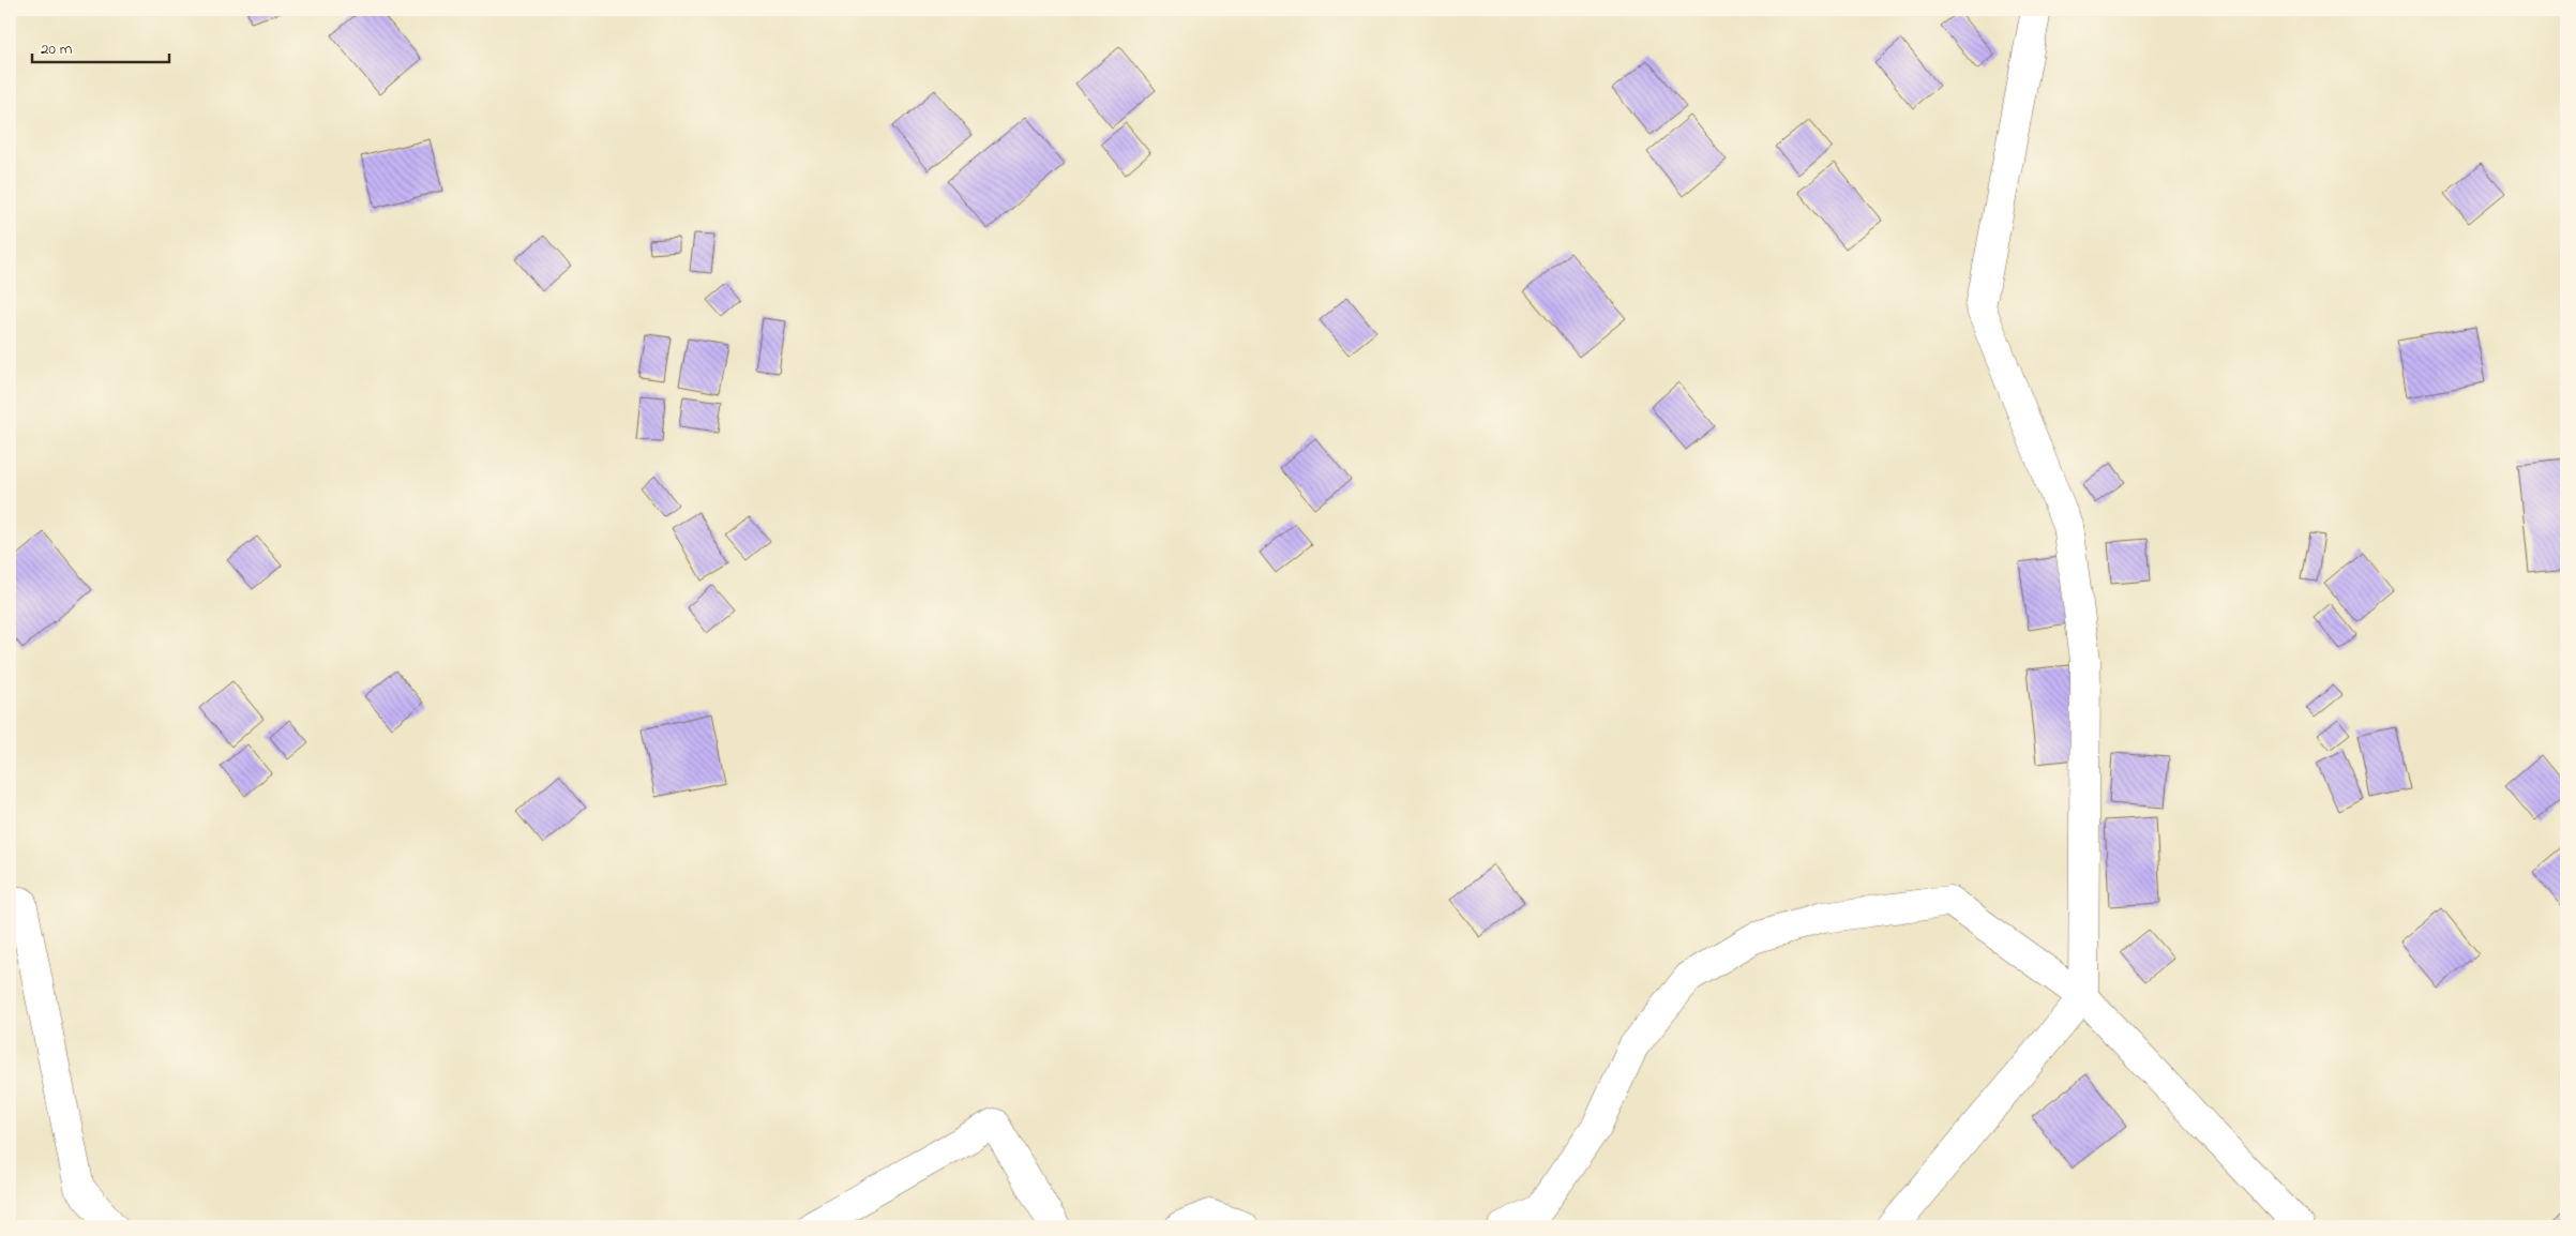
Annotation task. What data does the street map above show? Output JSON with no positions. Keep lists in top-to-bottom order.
{
  "scale_bar": "20 m"
}
